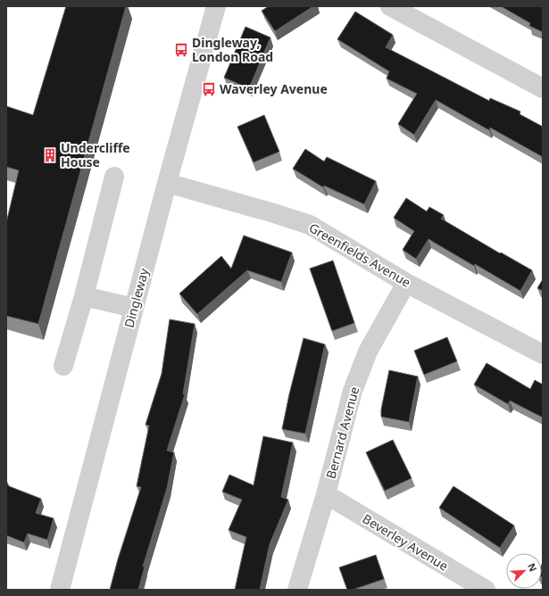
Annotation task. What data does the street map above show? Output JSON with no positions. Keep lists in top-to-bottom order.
{
  "streets": {
    "street": [
      "Greenfields Avenue",
      "Dingleway",
      "Bernard Avenue",
      "Beverley Avenue"
    ]
  },
  "crossings": [
    ["Greenfields Avenue", "Dingleway"],
    ["Greenfields Avenue", "Bernard Avenue"],
    ["Bernard Avenue", "Beverley Avenue"]
  ],
  "places": {
    "bus stop": ["Dingleway, London Road", "Waverley Avenue"],
    "building": ["Undercliffe House"]
  },
  "north": "top right"
}
